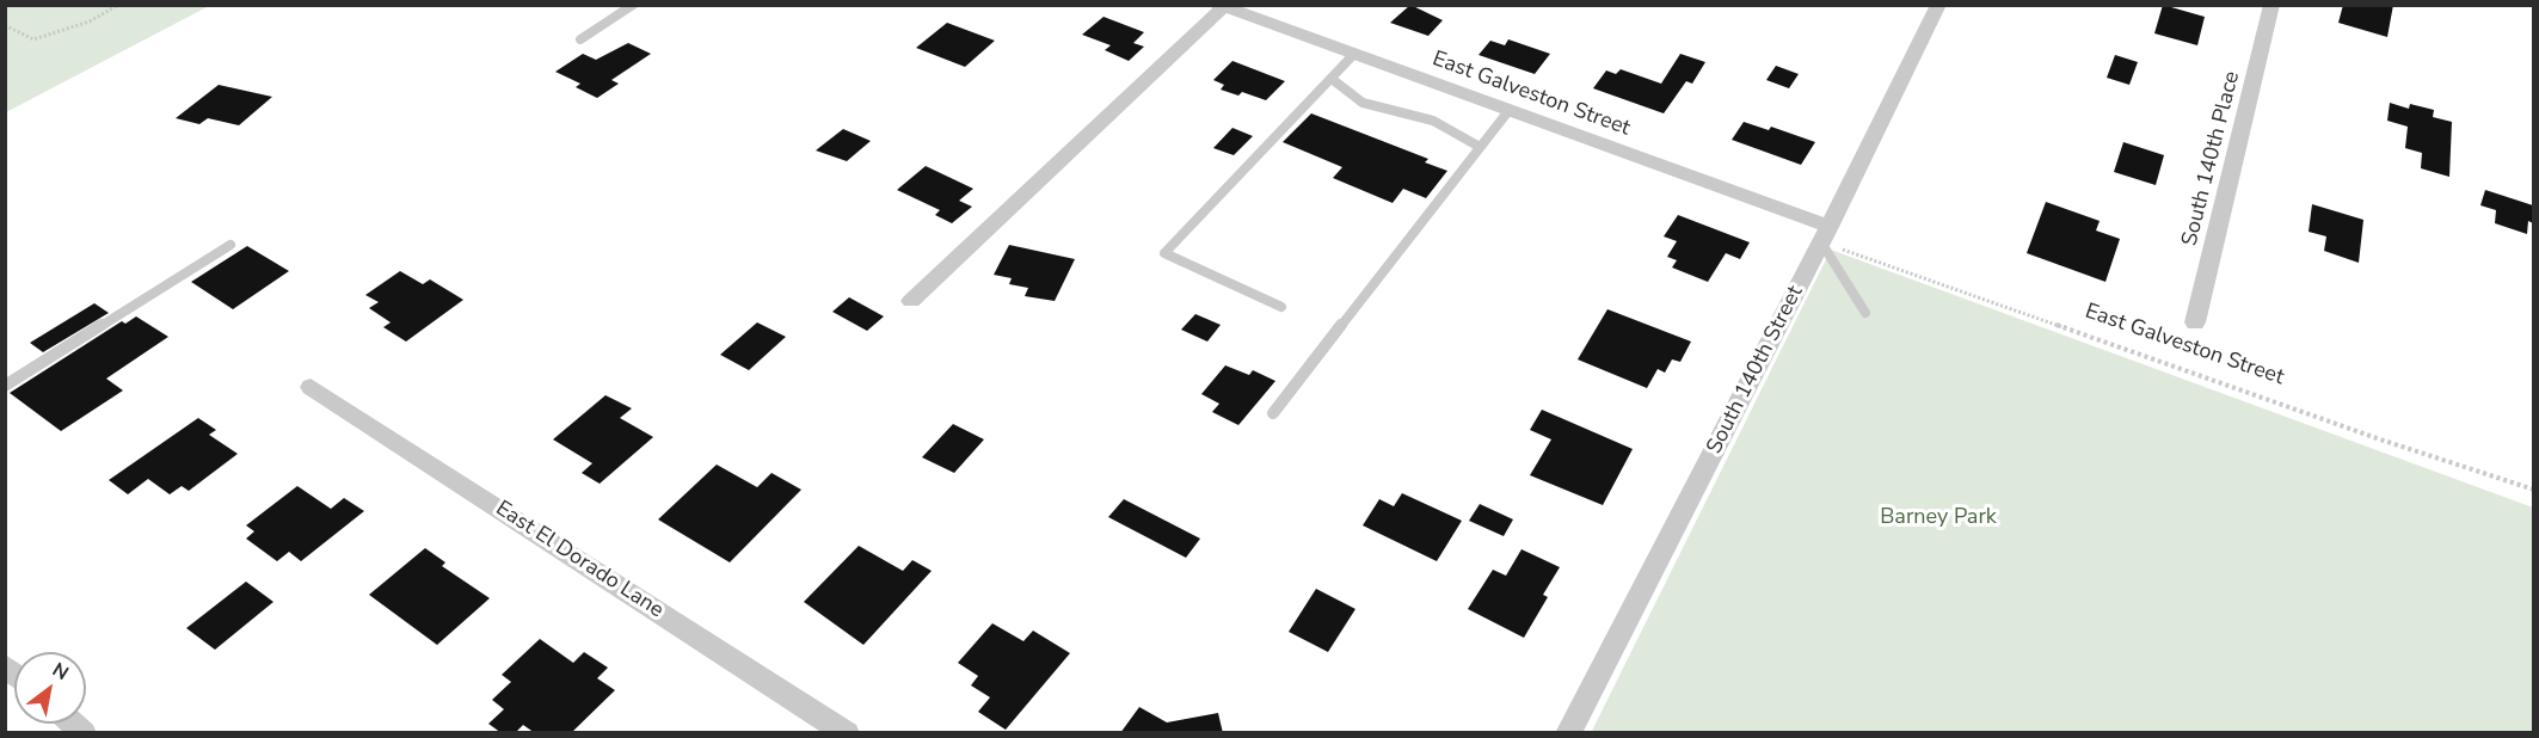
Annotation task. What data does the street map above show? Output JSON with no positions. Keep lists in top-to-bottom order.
{
  "streets": {
    "street": [
      "East Galveston Street",
      "South 140th Place",
      "South 140th Street",
      "East El Dorado Lane"
    ]
  },
  "crossings": [
    ["East Galveston Street", "South 140th Street"]
  ],
  "parks": ["Barney Park"],
  "north": "top right"
}
